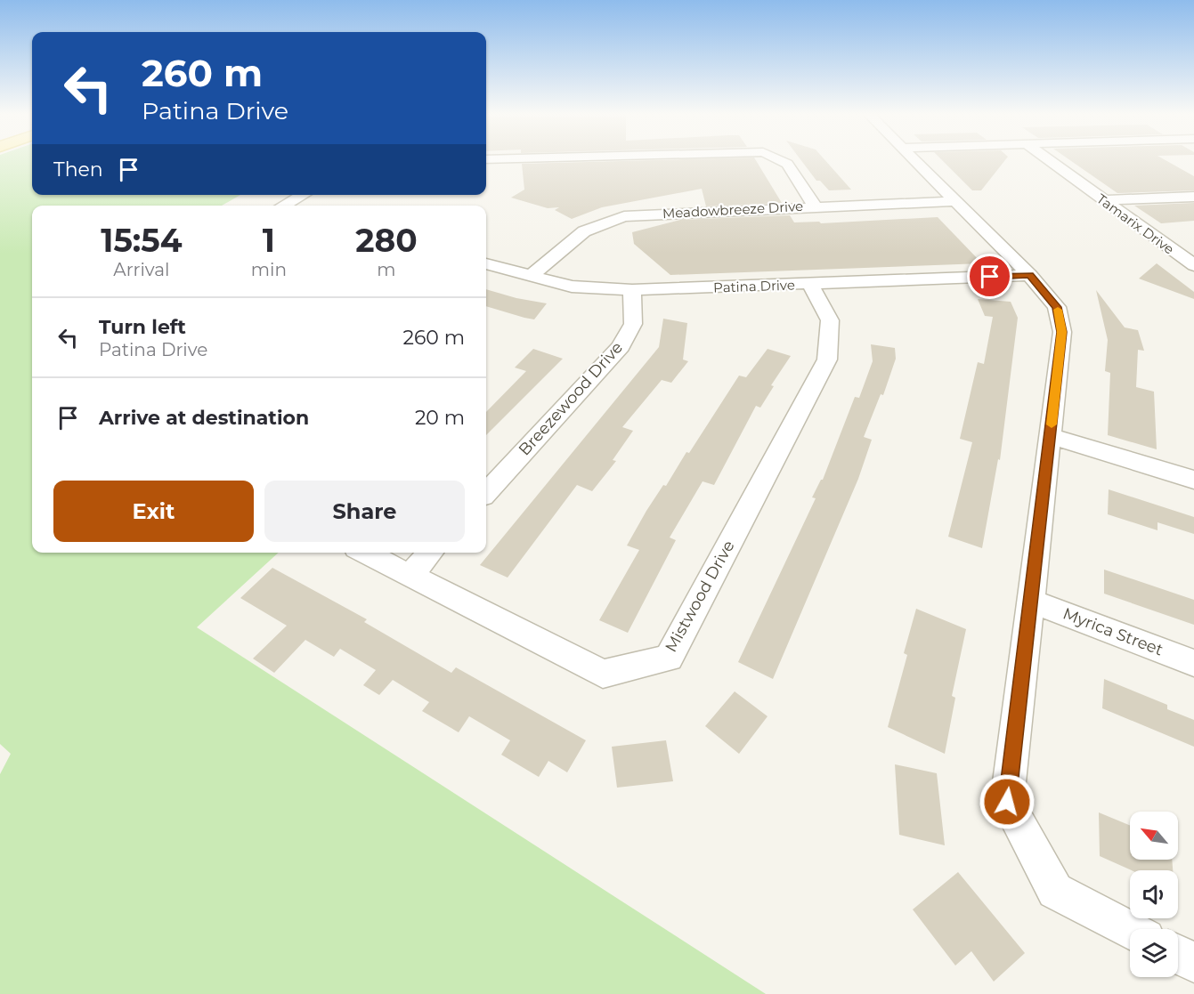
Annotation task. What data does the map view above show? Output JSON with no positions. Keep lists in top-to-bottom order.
{
  "streets": {
    "street": [
      "Meadowbreeze Drive",
      "Tamarix Drive",
      "Patina Drive",
      "Breezewood Drive",
      "Mistwood Drive",
      "Myrica Street"
    ]
  },
  "crossings": [
    ["Meadowbreeze Drive", "Patina Drive"],
    ["Patina Drive", "Breezewood Drive"],
    ["Patina Drive", "Mistwood Drive"]
  ],
  "north": "top left",
  "page": {
    "turn": ["260 m", "Patina Drive"],
    "then": "Then",
    "eta": [
      "15:54",
      "Arrival",
      "1",
      "min",
      "280",
      "m"
    ],
    "list": [
      {
        "name": "Turn left",
        "note": "Patina Drive",
        "value": "260 m"
      },
      {
        "name": "Arrive at destination",
        "value": "20 m"
      }
    ],
    "buttons": ["Exit", "Share"]
  }
}
